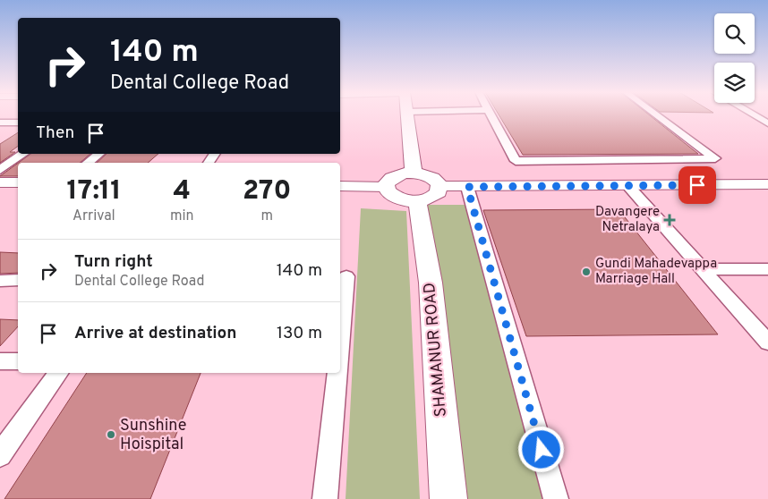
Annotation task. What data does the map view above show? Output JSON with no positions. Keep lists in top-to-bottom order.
{
  "streets": {
    "main road": ["SHAMANUR ROAD"]
  },
  "places": {
    "health": ["Davangere Netralaya"],
    "other": ["Gundi Mahadevappa Marriage Hall", "Sunshine Hoispital"]
  },
  "page": {
    "turn": ["140 m", "Dental College Road"],
    "then": "Then",
    "eta": [
      "17:11",
      "Arrival",
      "4",
      "min",
      "270",
      "m"
    ],
    "list": [
      {
        "name": "Turn right",
        "note": "Dental College Road",
        "value": "140 m"
      },
      {
        "name": "Arrive at destination",
        "value": "130 m"
      }
    ]
  }
}
